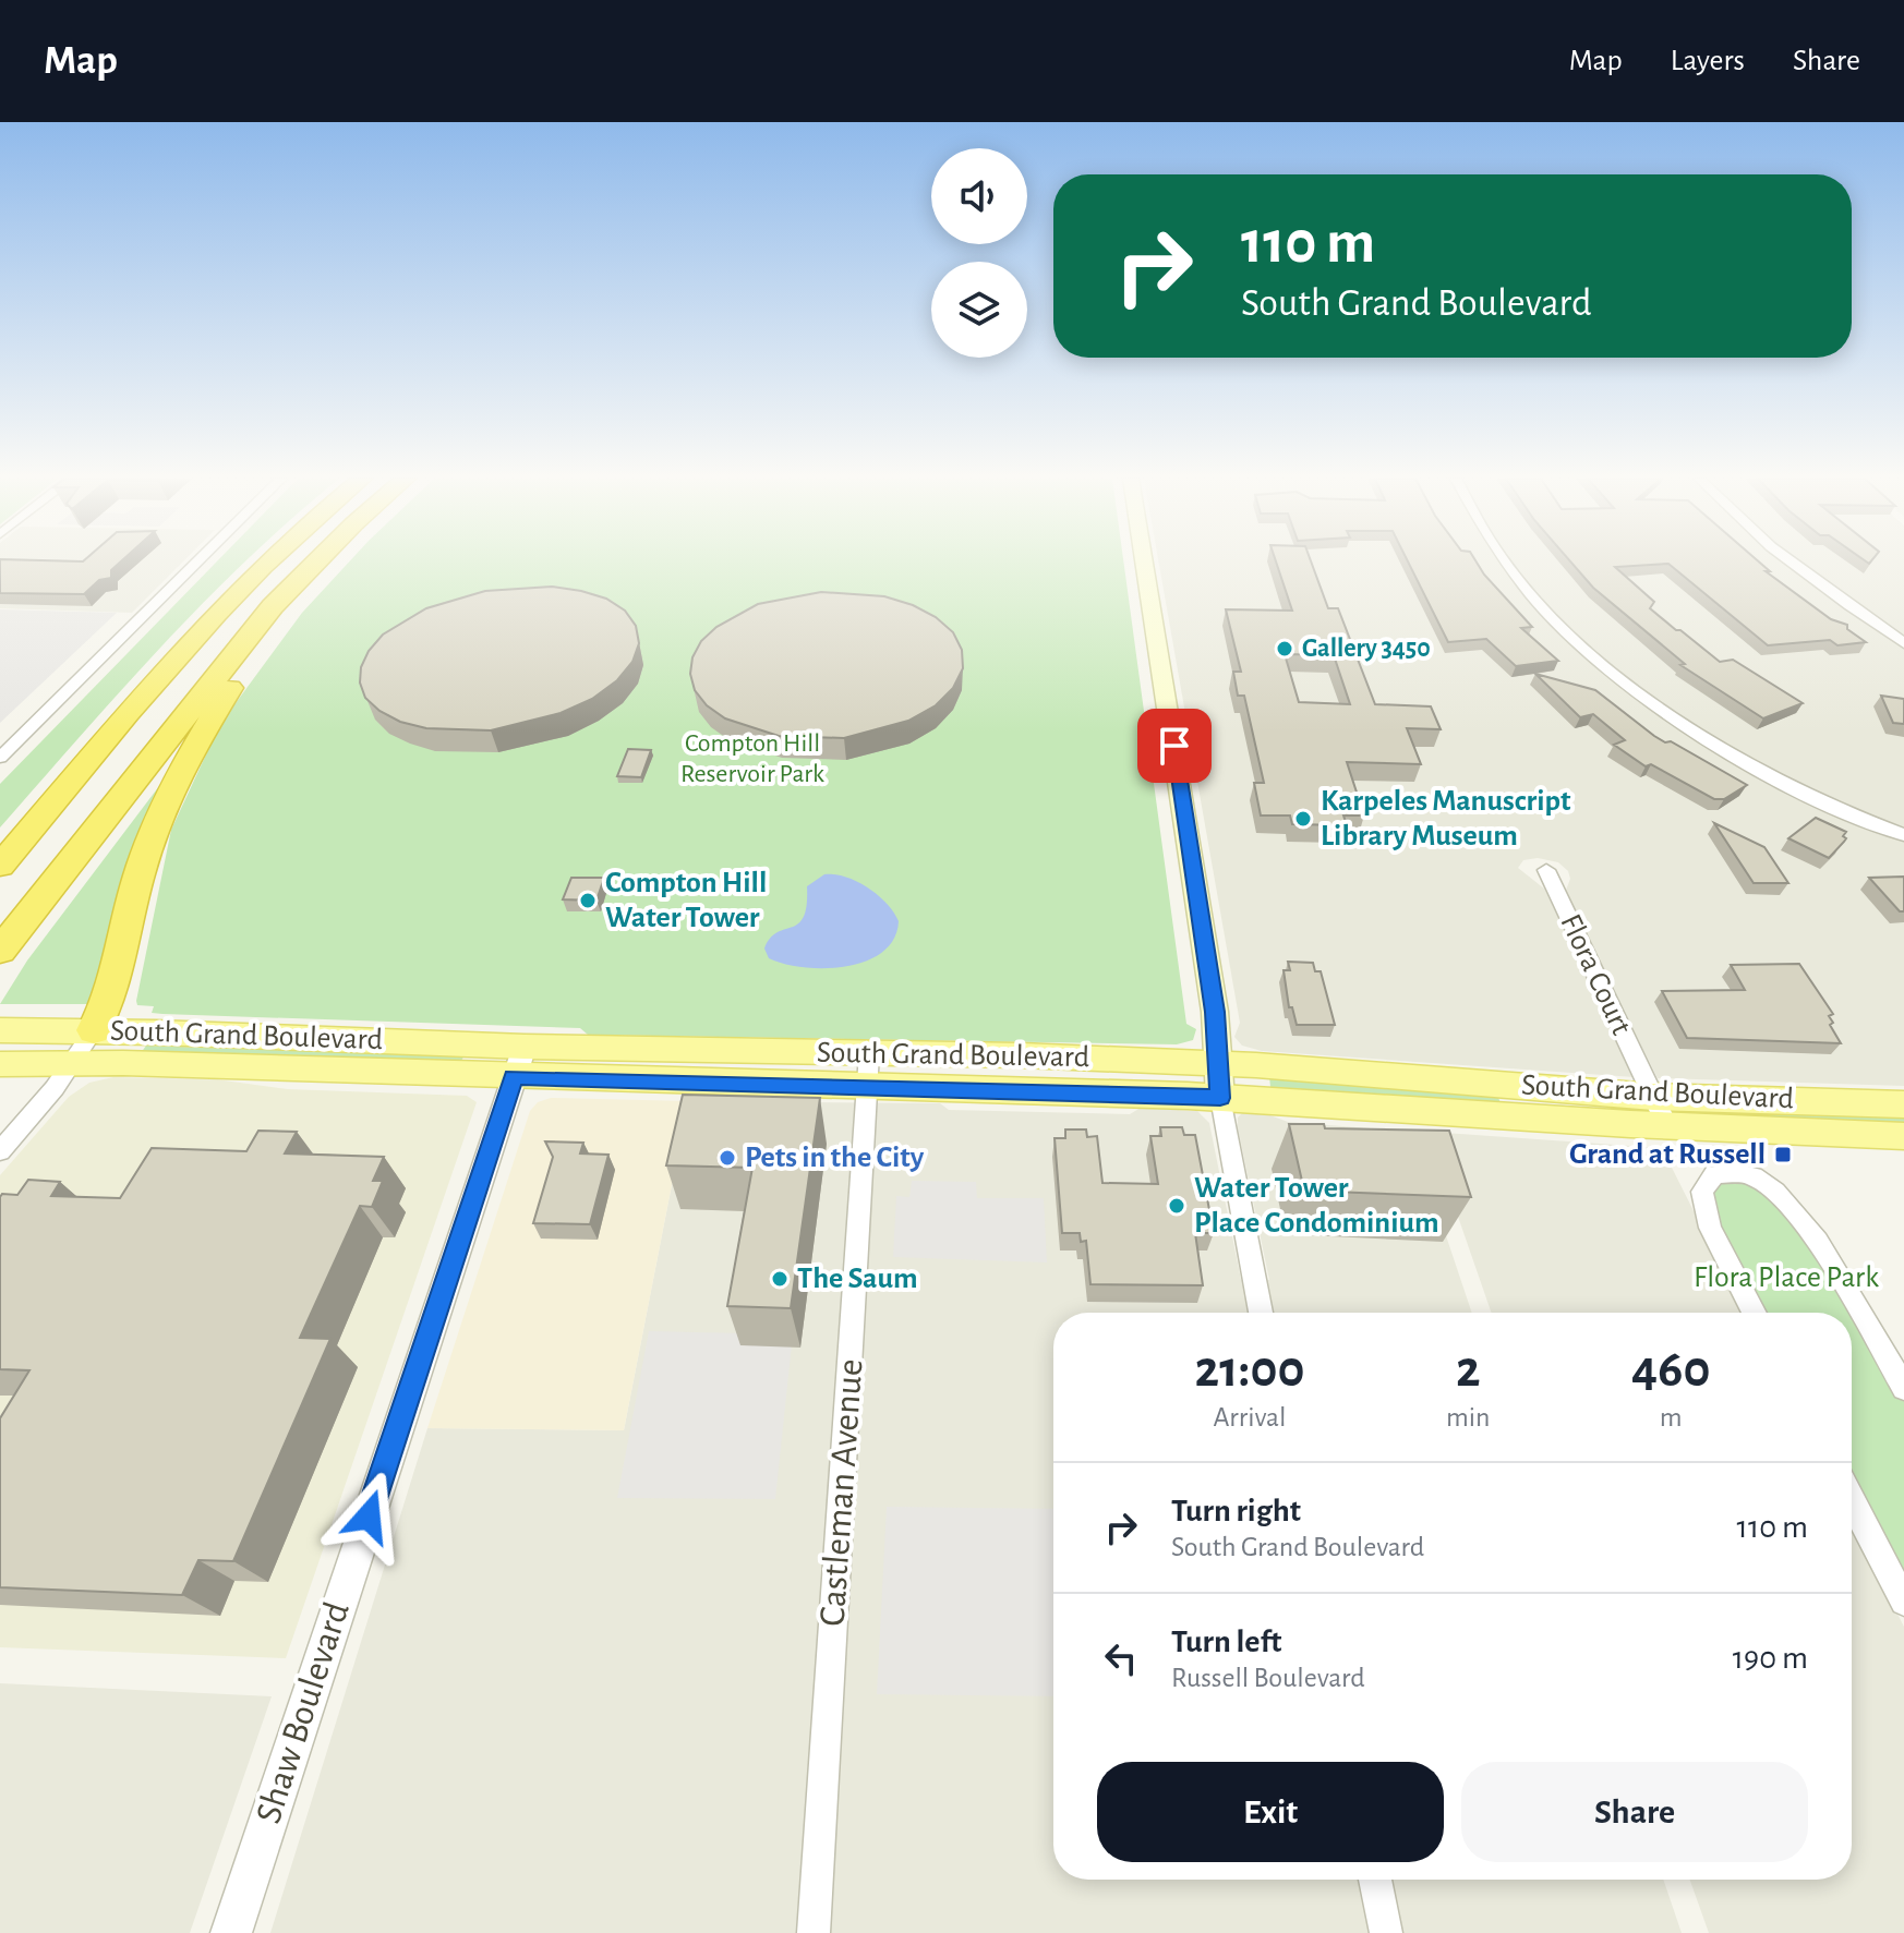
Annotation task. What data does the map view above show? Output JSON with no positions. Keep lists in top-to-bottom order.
{
  "streets": {
    "main road": ["South Grand Boulevard"],
    "street": ["Flora Court", "Castleman Avenue", "Shaw Boulevard"]
  },
  "crossings": [
    ["Flora Court", "South Grand Boulevard"],
    ["South Grand Boulevard", "Castleman Avenue"],
    ["South Grand Boulevard", "Shaw Boulevard"]
  ],
  "parks": ["Compton Hill Reservoir Park", "Flora Place Park"],
  "places": {
    "other": [
      "Gallery 3450",
      "Karpeles Manuscript Library Museum",
      "Compton Hill Water Tower",
      "Pets in the City",
      "Water Tower Place Condominium",
      "The Saum"
    ],
    "transit": ["Grand at Russell"]
  },
  "page": {
    "header": "Map",
    "nav": ["Map", "Layers", "Share"],
    "turn": ["110 m", "South Grand Boulevard"],
    "eta": [
      "21:00",
      "Arrival",
      "2",
      "min",
      "460",
      "m"
    ],
    "list": [
      {
        "name": "Turn right",
        "note": "South Grand Boulevard",
        "value": "110 m"
      },
      {
        "name": "Turn left",
        "note": "Russell Boulevard",
        "value": "190 m"
      }
    ],
    "buttons": ["Exit", "Share"]
  }
}
